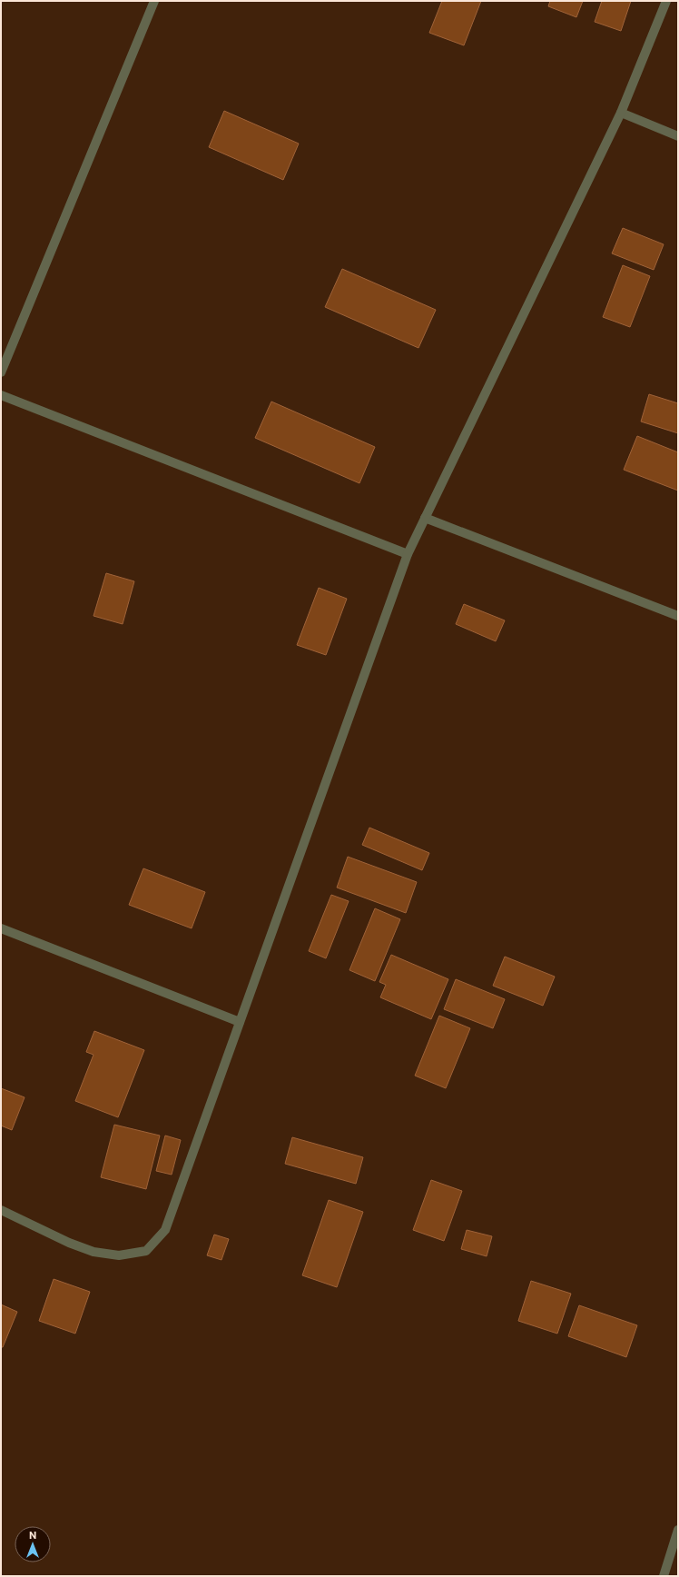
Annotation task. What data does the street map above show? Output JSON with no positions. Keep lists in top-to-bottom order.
{
  "north": "top"
}
